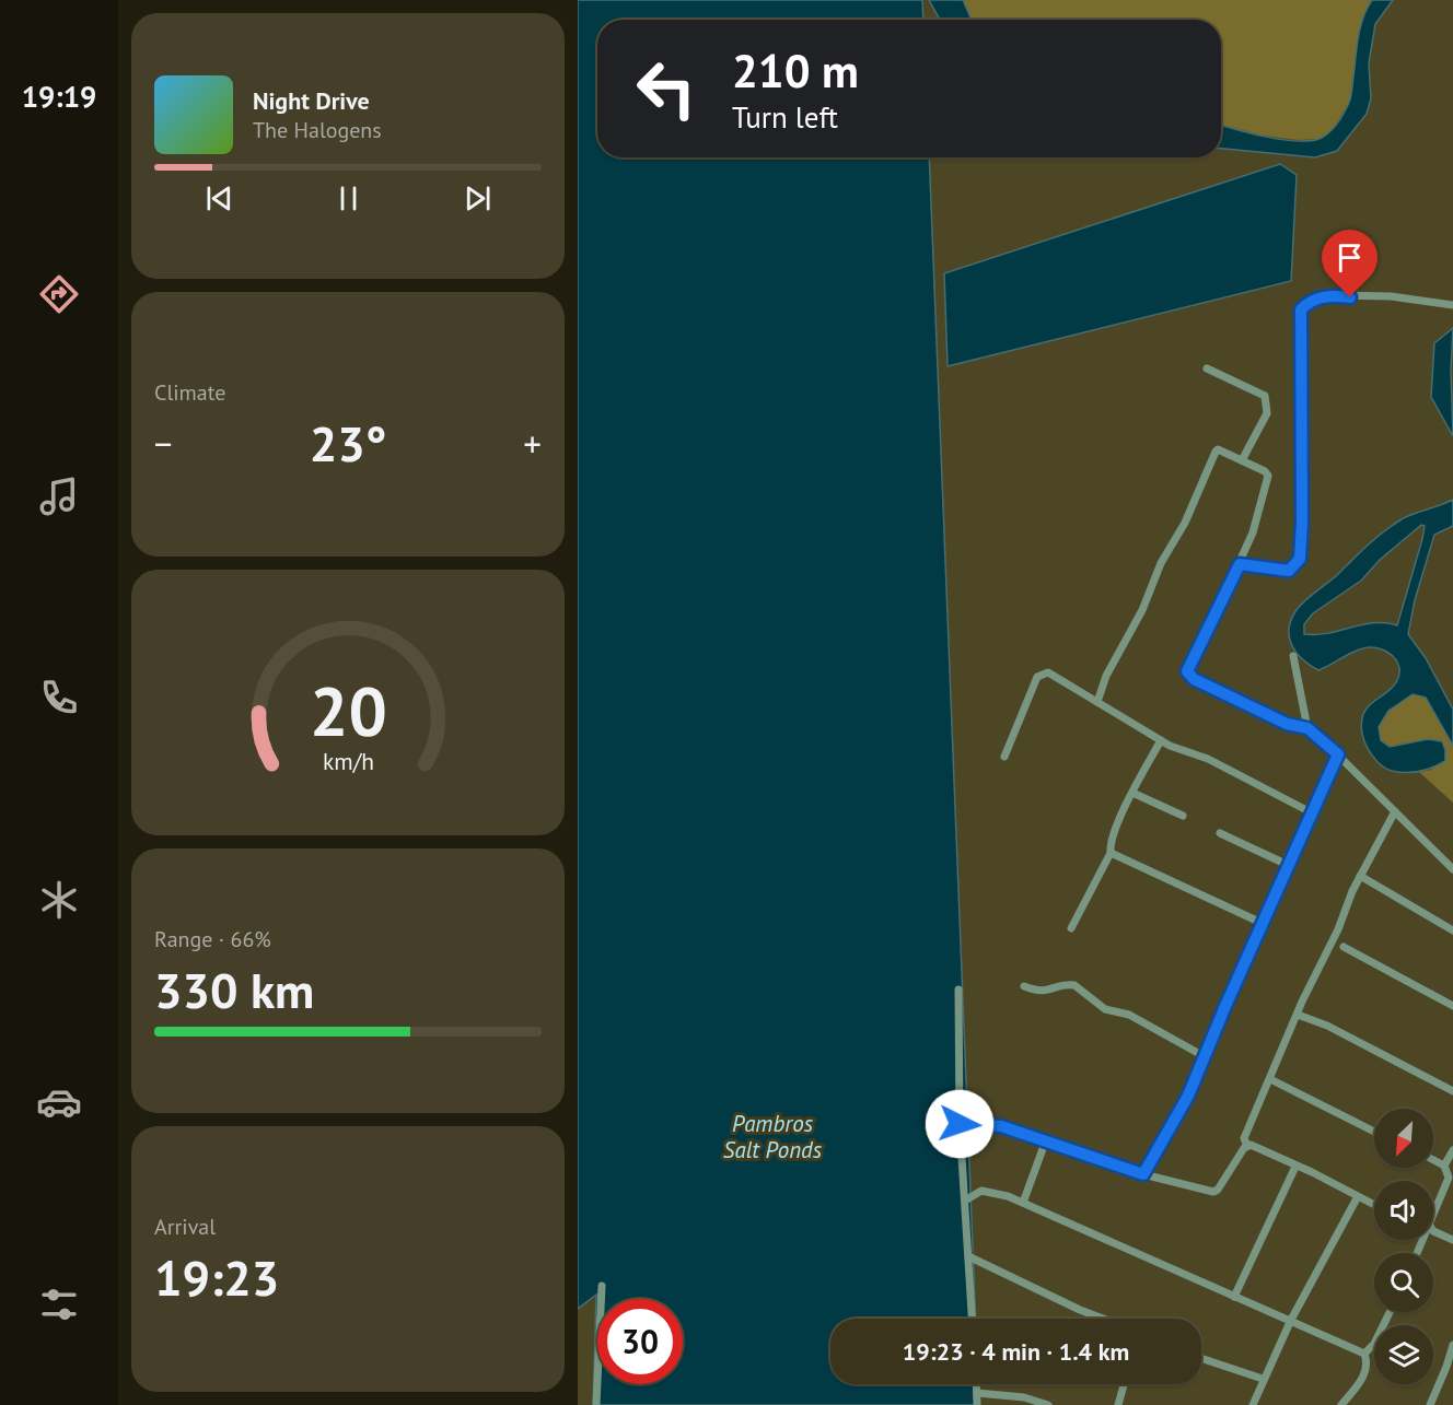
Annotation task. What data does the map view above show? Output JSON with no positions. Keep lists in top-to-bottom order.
{
  "water": ["Pambros Salt Ponds"],
  "north": "bottom left",
  "page": {
    "tabs": "19:19",
    "turn": ["210 m", "Turn left"],
    "song": ["Night Drive", "The Halogens"],
    "tile": [
      "Climate",
      ["Range · 66%", "330 km"],
      ["Arrival", "19:23"]
    ],
    "heat": ["−", "23°", "+"],
    "limit": "30",
    "trip": "19:23 · 4 min · 1.4 km",
    "gauge": ["20", "km/h"]
  }
}
